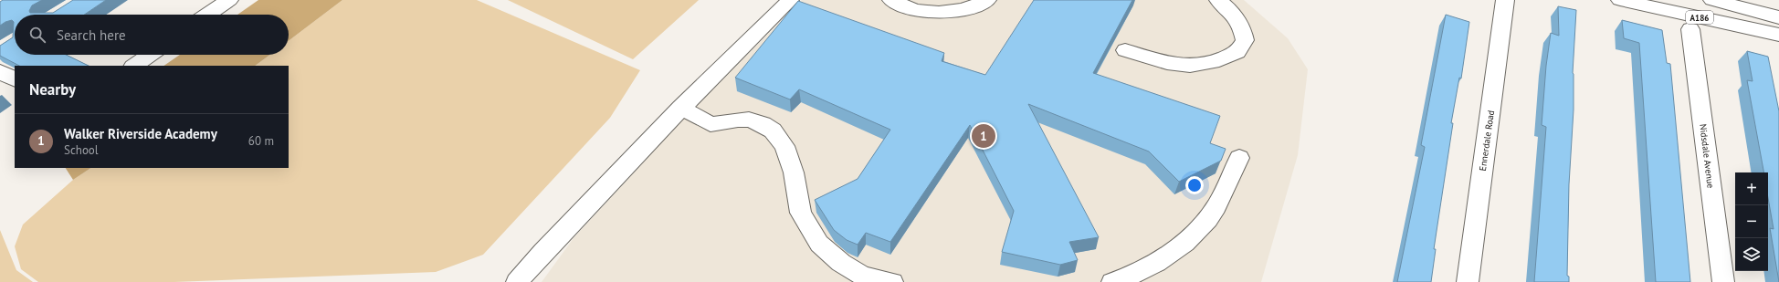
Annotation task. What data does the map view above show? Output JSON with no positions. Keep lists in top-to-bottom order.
{
  "streets": {
    "street": ["A186", "Ennerdale Road", "Nidsdale Avenue"]
  },
  "page": {
    "search": "Search here",
    "heading": "Nearby",
    "list": [
      {
        "mark": "1",
        "name": "Walker Riverside Academy",
        "note": "School",
        "value": "60 m"
      }
    ],
    "pins": "1",
    "map_buttons": ["+", "−"]
  }
}
